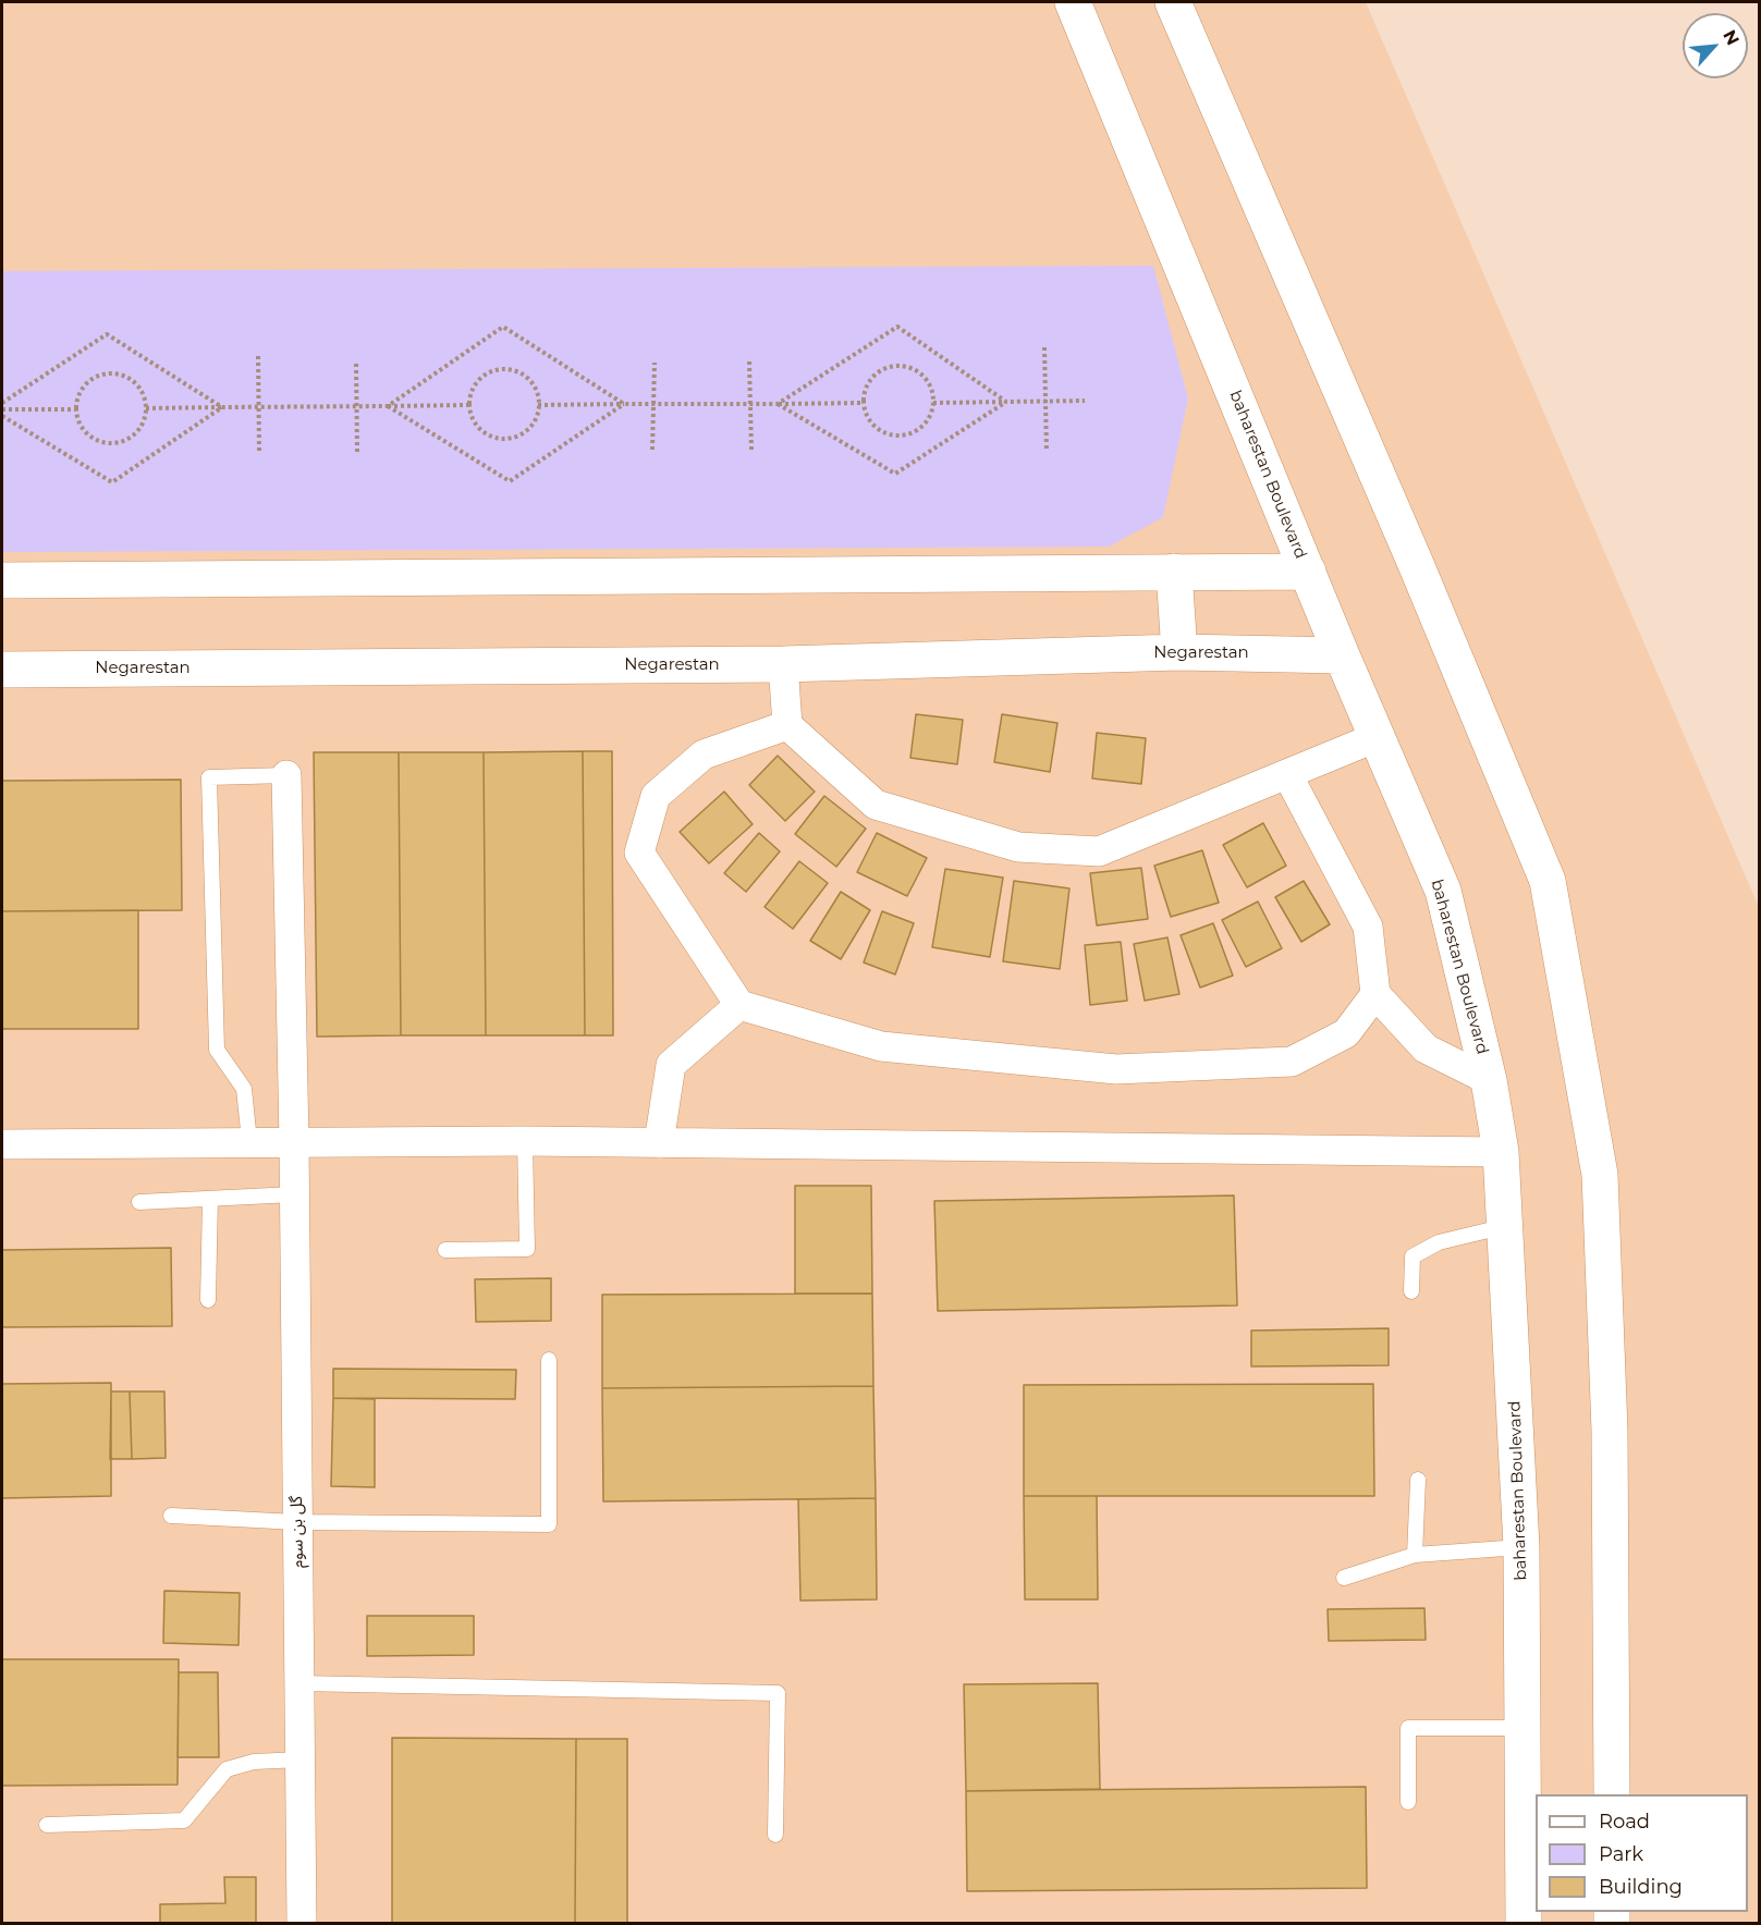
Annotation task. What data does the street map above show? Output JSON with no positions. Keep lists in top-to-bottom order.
{
  "streets": {
    "street": ["baharestan Boulevard", "Negarestan", "گل بن سوم"]
  },
  "crossings": [
    ["baharestan Boulevard", "Negarestan"]
  ],
  "legend": ["Road", "Park", "Building"],
  "north": "top right"
}
